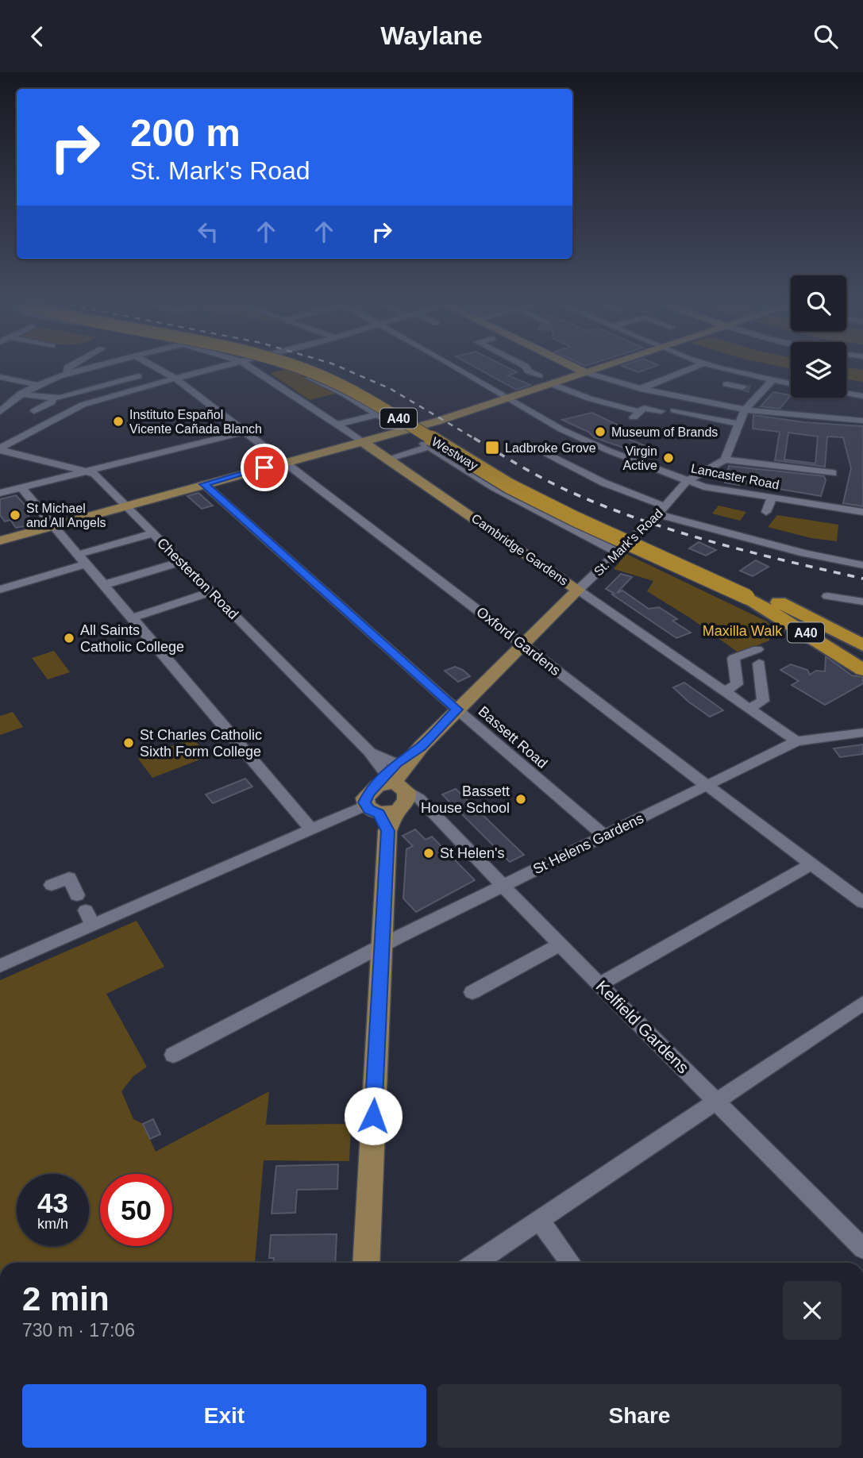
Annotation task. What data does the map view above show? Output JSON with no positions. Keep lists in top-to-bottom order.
{
  "streets": {
    "highway": ["A40", "Westway"],
    "main road": ["St. Mark's Road", "Cambridge Gardens"],
    "street": [
      "Lancaster Road",
      "Chesterton Road",
      "Oxford Gardens",
      "Bassett Road",
      "St Helens Gardens",
      "Kelfield Gardens"
    ]
  },
  "crossings": [
    ["A40", "Westway"],
    ["Lancaster Road", "St. Mark's Road"],
    ["St. Mark's Road", "Cambridge Gardens"],
    ["St. Mark's Road", "Chesterton Road"],
    ["St. Mark's Road", "Oxford Gardens"],
    ["St. Mark's Road", "Bassett Road"],
    ["St. Mark's Road", "Kelfield Gardens"],
    ["Cambridge Gardens", "St Helens Gardens"],
    ["Chesterton Road", "Kelfield Gardens"],
    ["Oxford Gardens", "St Helens Gardens"],
    ["Bassett Road", "St Helens Gardens"],
    ["St Helens Gardens", "Kelfield Gardens"]
  ],
  "parks": ["Maxilla Walk"],
  "places": {
    "other": [
      "Instituto Español Vicente Cañada Blanch",
      "Museum of Brands",
      "Virgin Active",
      "St Michael and All Angels",
      "All Saints Catholic College",
      "St Charles Catholic Sixth Form College",
      "Bassett House School",
      "St Helen's"
    ],
    "transit": ["Ladbroke Grove"]
  },
  "page": {
    "header": "Waylane",
    "turn": ["200 m", "St. Mark's Road"],
    "speed": "43 km/h",
    "limit": "50",
    "heading": ["2 min", "730 m · 17:06"],
    "buttons": ["Exit", "Share"]
  }
}
